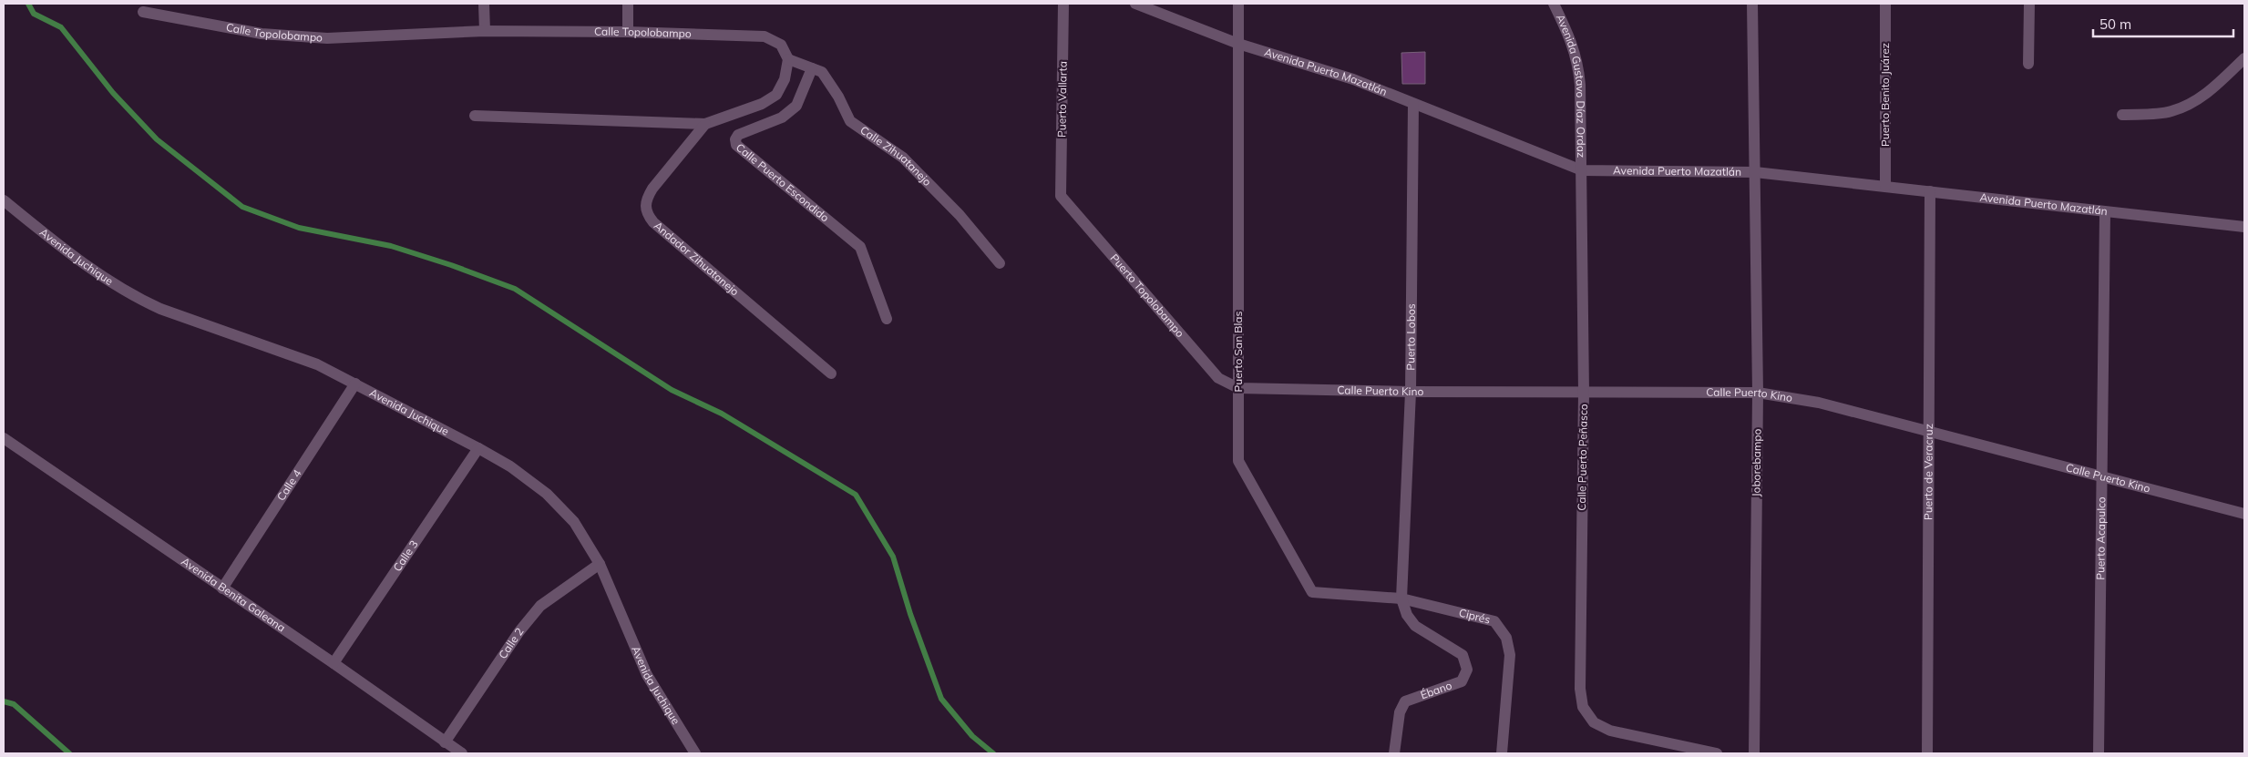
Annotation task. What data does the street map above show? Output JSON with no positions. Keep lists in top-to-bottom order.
{
  "streets": {
    "street": [
      "Calle Topolobampo",
      "Avenida Puerto Mazatlán",
      "Avenida Gustavo Díaz Ordaz",
      "Puerto Benito Juárez",
      "Puerto Vallarta",
      "Calle Zihuatanejo",
      "Calle Puerto Escondido",
      "Avenida Juchique",
      "Andador Zihuatanejo",
      "Puerto Topolobampo",
      "Puerto Lobos",
      "Puerto San Blas",
      "Calle Puerto Kino",
      "Calle Puerto Peñasco",
      "Joborebampo",
      "Puerto de Veracruz",
      "Calle 4",
      "Puerto Acapulco",
      "Calle 3",
      "Avenida Benita Galeana",
      "Ciprés",
      "Calle 2",
      "Ébano"
    ]
  },
  "crossings": [
    ["Calle Topolobampo", "Calle Zihuatanejo"],
    ["Avenida Puerto Mazatlán", "Avenida Gustavo Díaz Ordaz"],
    ["Avenida Puerto Mazatlán", "Puerto Benito Juárez"],
    ["Avenida Puerto Mazatlán", "Puerto Lobos"],
    ["Avenida Puerto Mazatlán", "Puerto San Blas"],
    ["Avenida Puerto Mazatlán", "Calle Puerto Peñasco"],
    ["Avenida Puerto Mazatlán", "Joborebampo"],
    ["Avenida Puerto Mazatlán", "Puerto de Veracruz"],
    ["Avenida Puerto Mazatlán", "Puerto Acapulco"],
    ["Avenida Gustavo Díaz Ordaz", "Calle Puerto Peñasco"],
    ["Puerto Vallarta", "Puerto Topolobampo"],
    ["Calle Zihuatanejo", "Calle Puerto Escondido"],
    ["Avenida Juchique", "Calle 4"],
    ["Avenida Juchique", "Calle 3"],
    ["Avenida Juchique", "Calle 2"],
    ["Puerto Topolobampo", "Puerto San Blas"],
    ["Puerto Topolobampo", "Calle Puerto Kino"],
    ["Puerto Lobos", "Puerto San Blas"],
    ["Puerto Lobos", "Calle Puerto Kino"],
    ["Puerto Lobos", "Ciprés"],
    ["Puerto Lobos", "Ébano"],
    ["Puerto San Blas", "Calle Puerto Kino"],
    ["Puerto San Blas", "Ciprés"],
    ["Puerto San Blas", "Ébano"],
    ["Calle Puerto Kino", "Calle Puerto Peñasco"],
    ["Calle Puerto Kino", "Joborebampo"],
    ["Calle Puerto Kino", "Puerto de Veracruz"],
    ["Calle Puerto Kino", "Puerto Acapulco"],
    ["Calle 4", "Avenida Benita Galeana"],
    ["Calle 3", "Avenida Benita Galeana"],
    ["Avenida Benita Galeana", "Calle 2"],
    ["Ciprés", "Ébano"]
  ],
  "scale_bar": "50 m"
}
